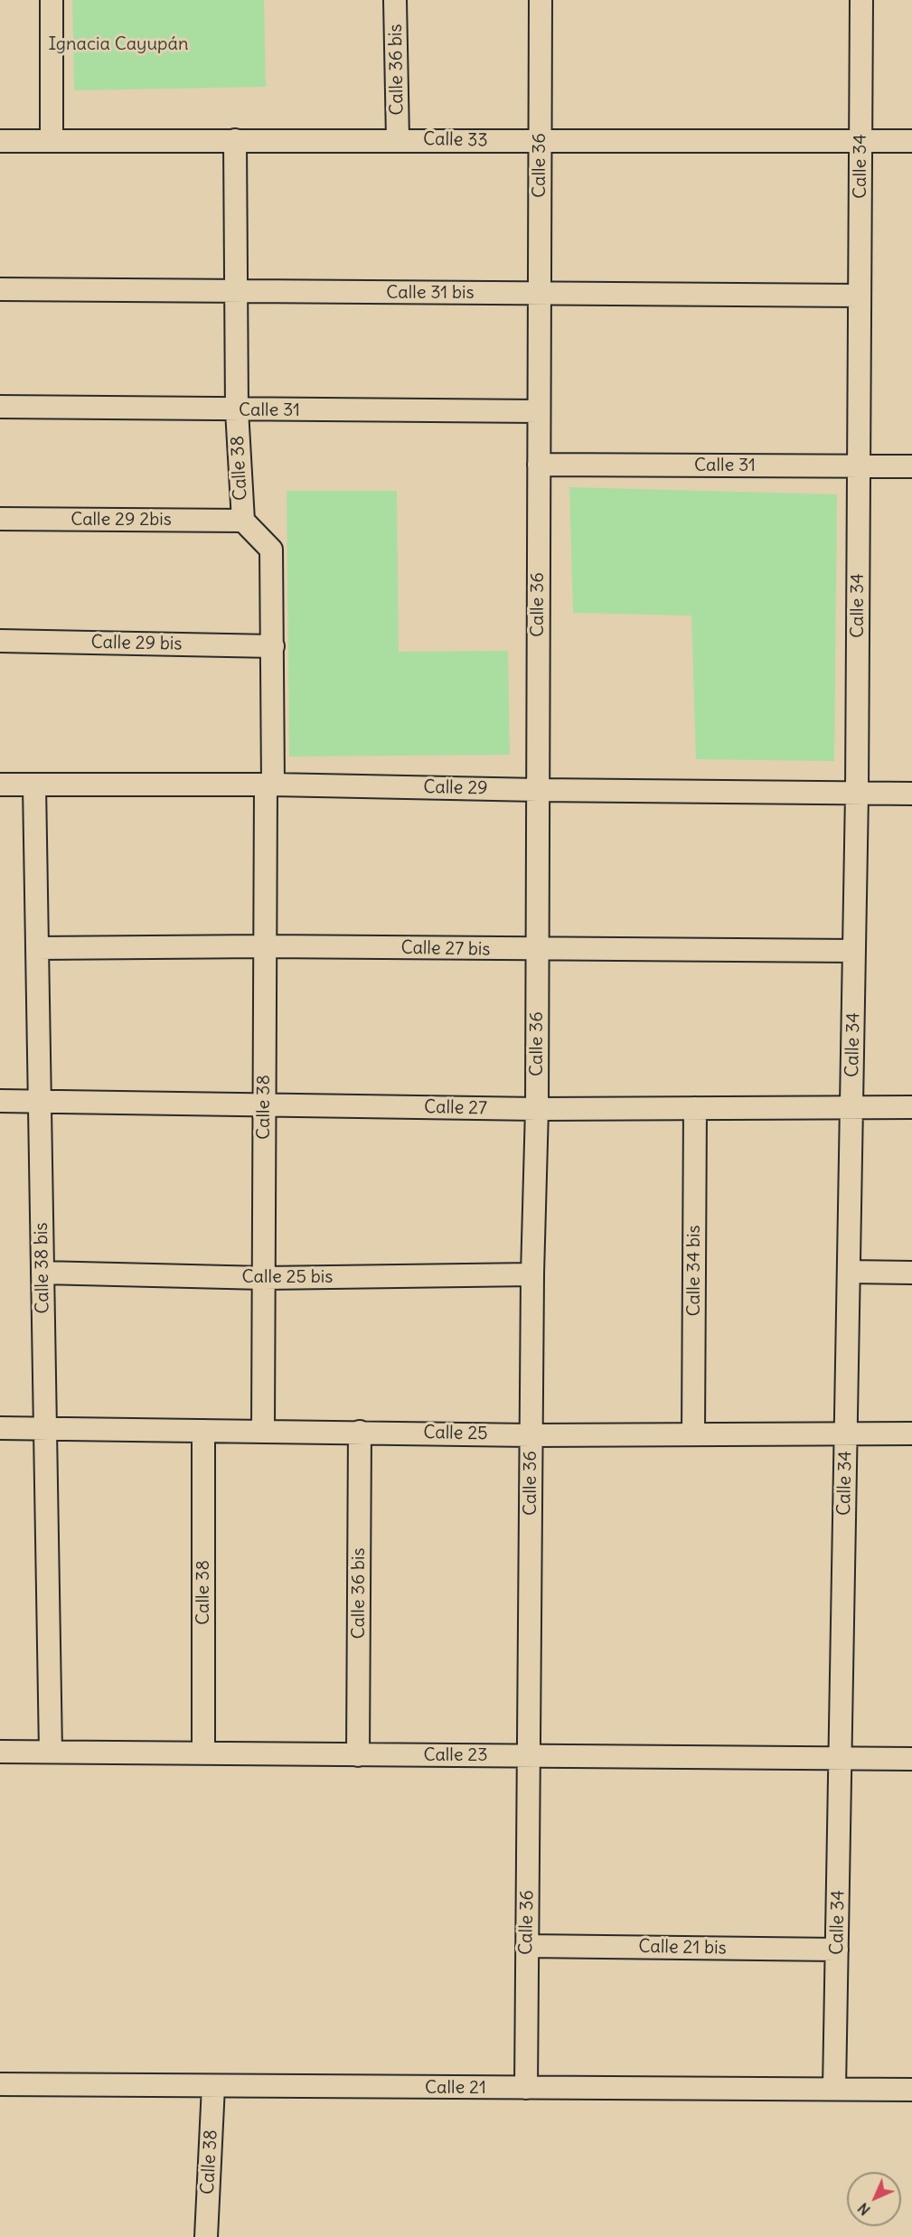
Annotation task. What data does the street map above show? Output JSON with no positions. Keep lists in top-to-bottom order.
{
  "streets": {
    "street": [
      "Calle 36 bis",
      "Calle 33",
      "Calle 36",
      "Calle 34",
      "Calle 31 bis",
      "Calle 31",
      "Calle 38",
      "Calle 29 2bis",
      "Calle 29 bis",
      "Calle 29",
      "Calle 27 bis",
      "Calle 27",
      "Calle 38 bis",
      "Calle 34 bis",
      "Calle 25 bis",
      "Calle 25",
      "Calle 23",
      "Calle 21 bis",
      "Calle 21"
    ]
  },
  "crossings": [
    ["Calle 36 bis", "Calle 33"],
    ["Calle 36 bis", "Calle 25"],
    ["Calle 36 bis", "Calle 23"],
    ["Calle 33", "Calle 36"],
    ["Calle 33", "Calle 34"],
    ["Calle 33", "Calle 38"],
    ["Calle 36", "Calle 31 bis"],
    ["Calle 36", "Calle 31"],
    ["Calle 36", "Calle 29"],
    ["Calle 36", "Calle 27 bis"],
    ["Calle 36", "Calle 27"],
    ["Calle 36", "Calle 25 bis"],
    ["Calle 36", "Calle 25"],
    ["Calle 36", "Calle 23"],
    ["Calle 36", "Calle 21 bis"],
    ["Calle 36", "Calle 21"],
    ["Calle 34", "Calle 31 bis"],
    ["Calle 34", "Calle 31"],
    ["Calle 34", "Calle 29"],
    ["Calle 34", "Calle 27 bis"],
    ["Calle 34", "Calle 27"],
    ["Calle 34", "Calle 25"],
    ["Calle 34", "Calle 23"],
    ["Calle 34", "Calle 21 bis"],
    ["Calle 34", "Calle 21"],
    ["Calle 31 bis", "Calle 38"],
    ["Calle 31", "Calle 38"],
    ["Calle 38", "Calle 29 2bis"],
    ["Calle 38", "Calle 29 bis"],
    ["Calle 38", "Calle 29"],
    ["Calle 38", "Calle 27 bis"],
    ["Calle 38", "Calle 27"],
    ["Calle 38", "Calle 25 bis"],
    ["Calle 38", "Calle 25"],
    ["Calle 38", "Calle 23"],
    ["Calle 38", "Calle 21"],
    ["Calle 29", "Calle 38 bis"],
    ["Calle 27 bis", "Calle 38 bis"],
    ["Calle 27", "Calle 38 bis"],
    ["Calle 27", "Calle 34 bis"],
    ["Calle 38 bis", "Calle 25 bis"],
    ["Calle 38 bis", "Calle 25"],
    ["Calle 38 bis", "Calle 23"],
    ["Calle 34 bis", "Calle 25"]
  ],
  "parks": ["Ignacia Cayupán"],
  "north": "bottom left"
}
